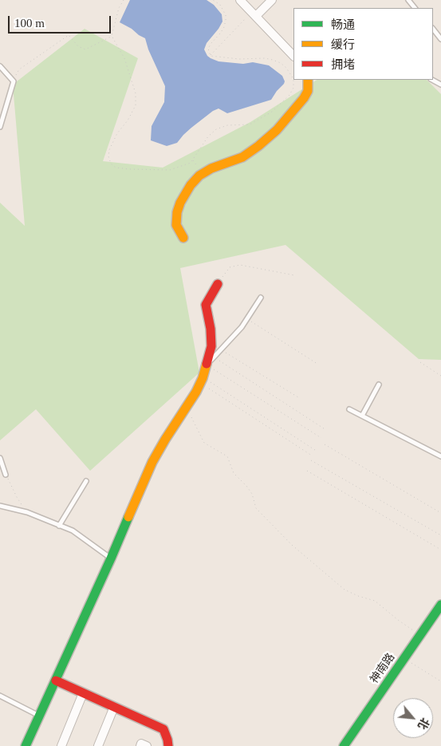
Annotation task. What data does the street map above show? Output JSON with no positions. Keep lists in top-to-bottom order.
{
  "streets": {
    "street": ["神南路"]
  },
  "legend": ["畅通", "缓行", "拥堵"],
  "scale_bar": "100 m",
  "north": "bottom right"
}
